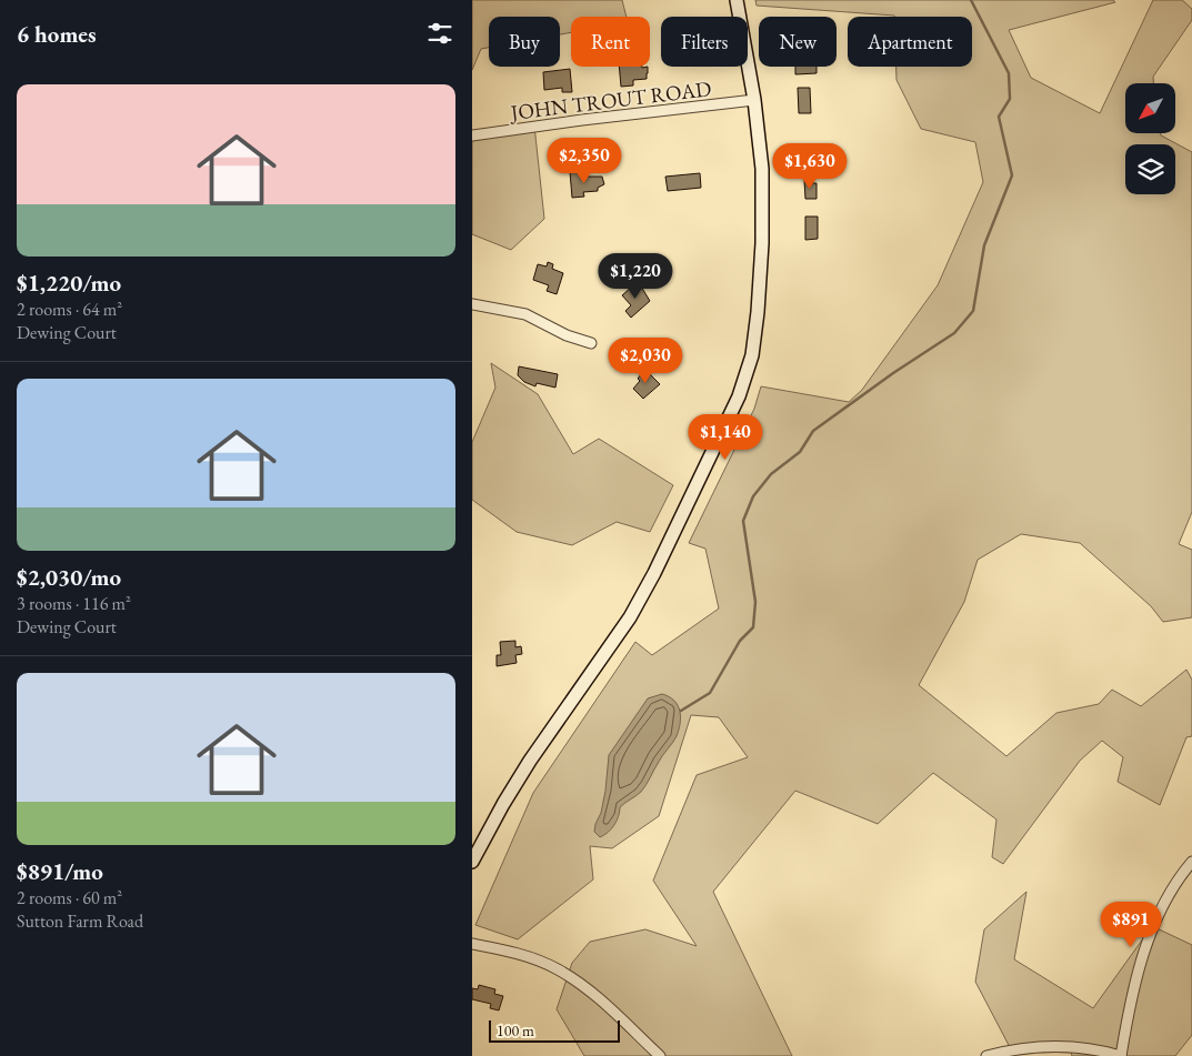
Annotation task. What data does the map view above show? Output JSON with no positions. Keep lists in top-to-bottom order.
{
  "streets": {
    "street": ["JOHN TROUT ROAD"]
  },
  "scale_bar": "100 m",
  "north": "bottom left",
  "page": {
    "heading": "6 homes",
    "chip": [
      "Buy",
      "Rent",
      "Filters",
      "New",
      "Apartment"
    ],
    "list": [
      {
        "name": "$1,220/mo",
        "note": "2 rooms · 64 m² · Dewing Court"
      },
      {
        "name": "$2,030/mo",
        "note": "3 rooms · 116 m² · Dewing Court"
      },
      {
        "name": "$891/mo",
        "note": "2 rooms · 60 m² · Sutton Farm Road"
      }
    ],
    "price": [
      "$2,350",
      "$1,630",
      "$1,220",
      "$2,030",
      "$1,140",
      "$891"
    ],
    "scale": "100 m"
  }
}
